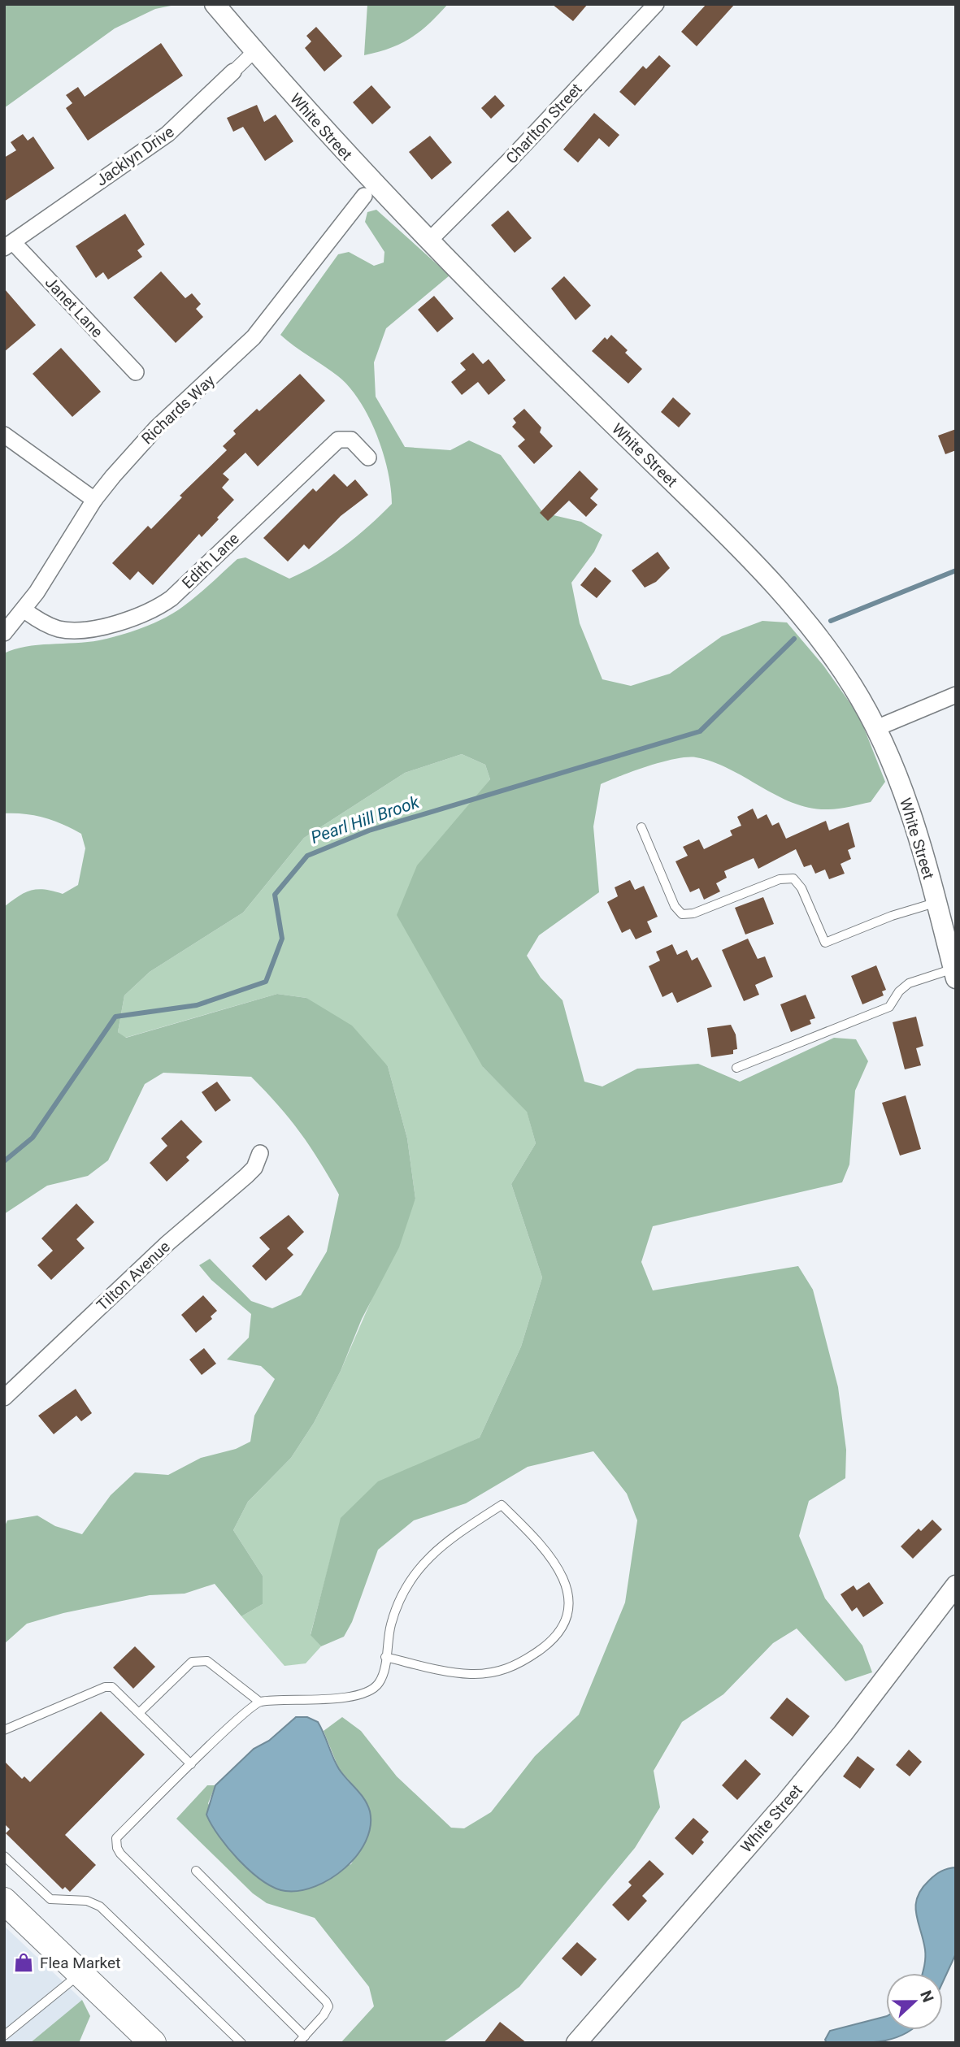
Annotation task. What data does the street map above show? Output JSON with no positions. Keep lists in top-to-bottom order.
{
  "streets": {
    "street": [
      "Charlton Street",
      "White Street",
      "Jacklyn Drive",
      "Janet Lane",
      "Richards Way",
      "Edith Lane",
      "Tilton Avenue"
    ]
  },
  "crossings": [
    ["Charlton Street", "White Street"],
    ["White Street", "Jacklyn Drive"],
    ["White Street", "Richards Way"],
    ["Jacklyn Drive", "Janet Lane"],
    ["Richards Way", "Edith Lane"]
  ],
  "water": ["Pearl Hill Brook"],
  "places": {
    "shop": ["Flea Market"]
  },
  "north": "right"
}
